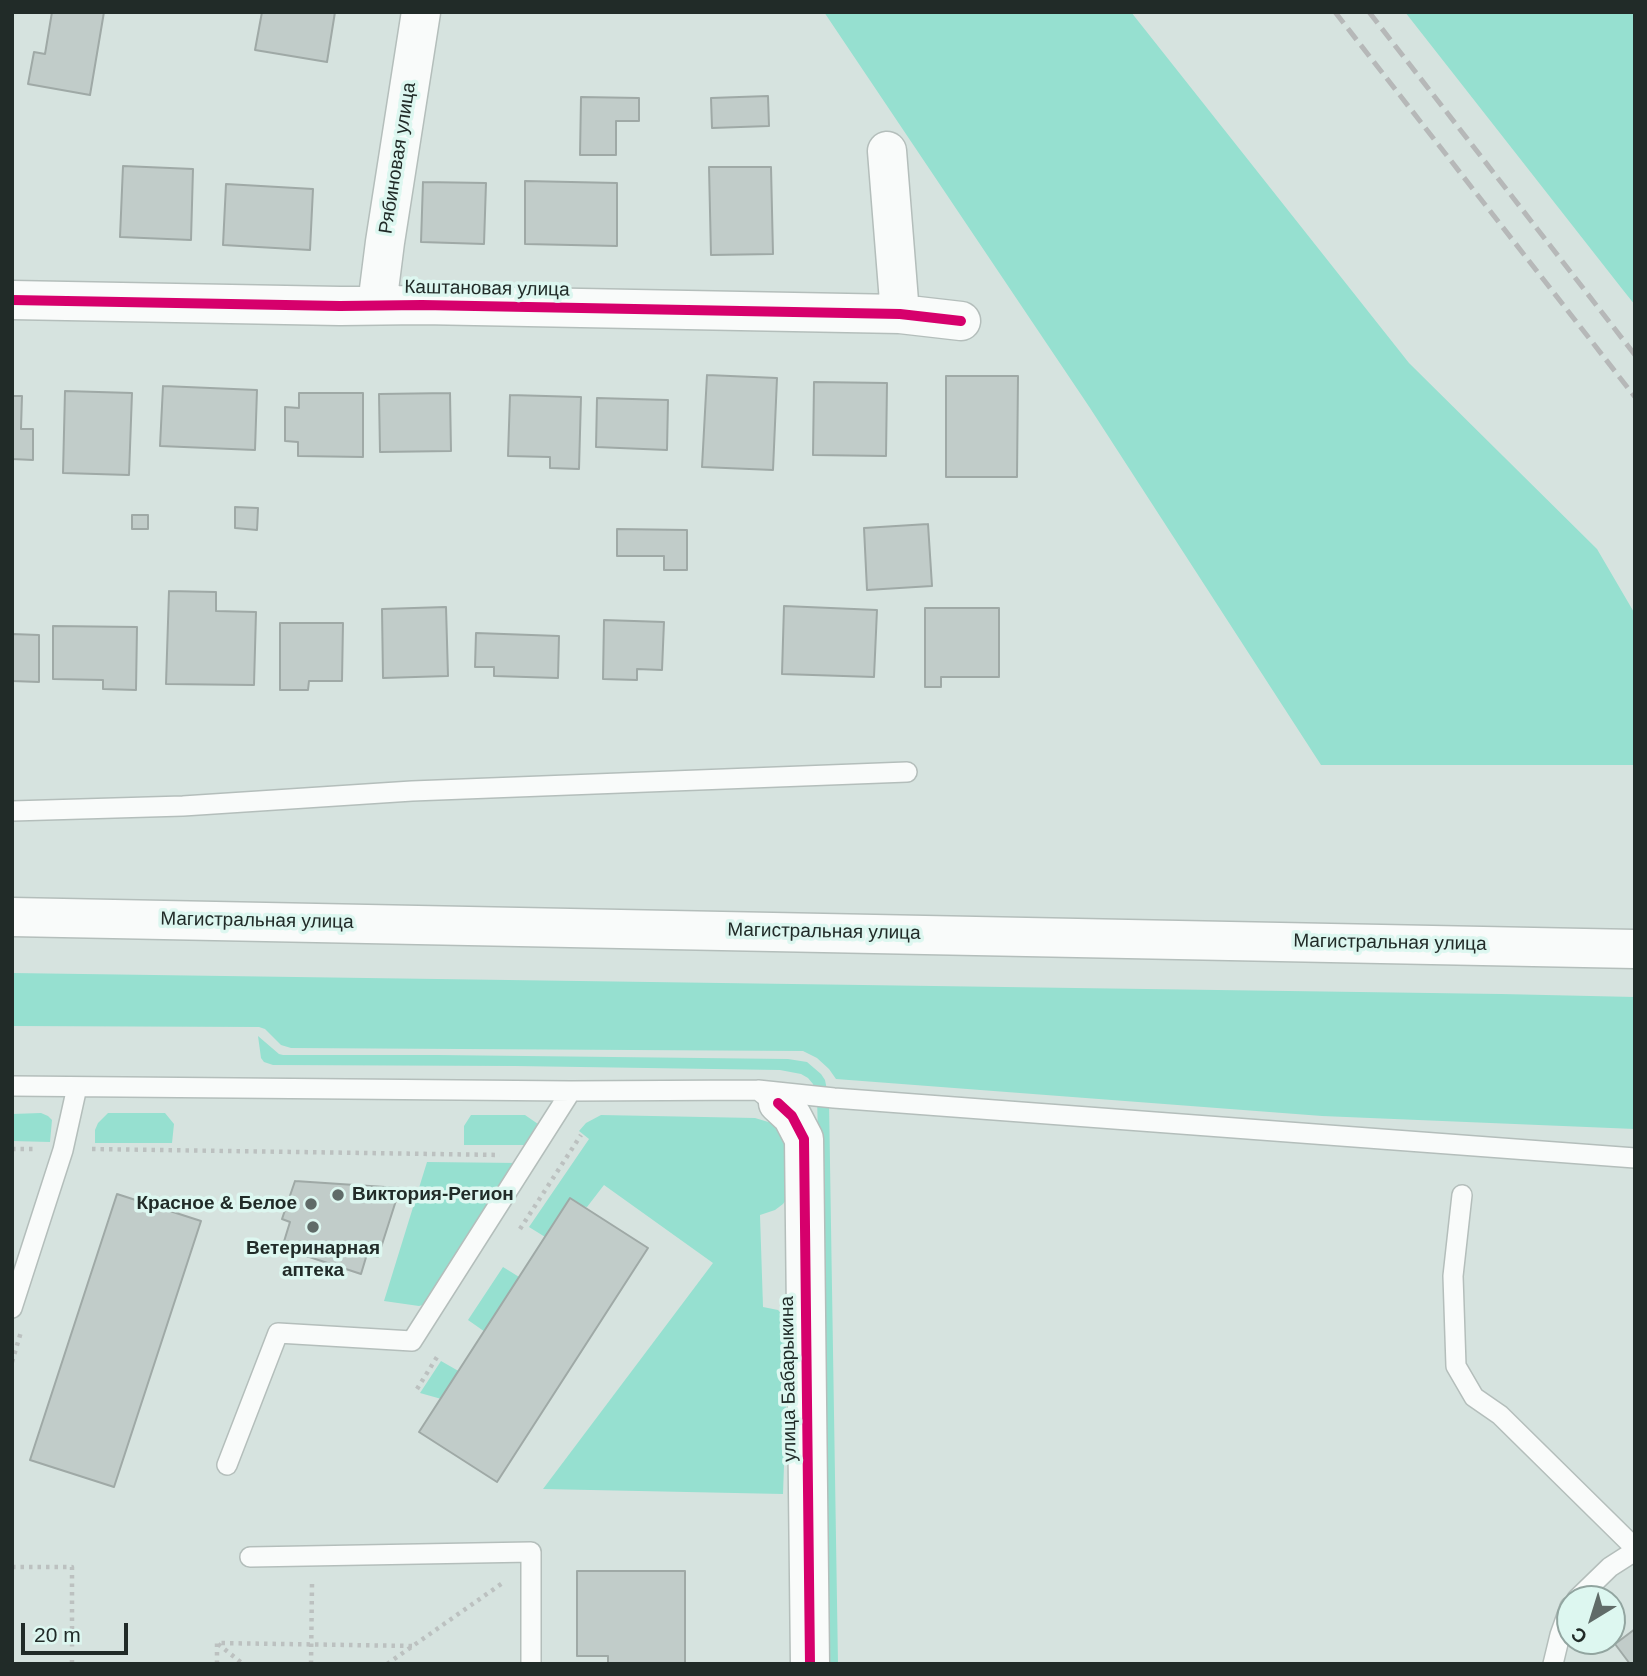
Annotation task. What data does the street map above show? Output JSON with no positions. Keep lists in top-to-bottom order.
{
  "streets": {
    "street": [
      "Рябиновая улица",
      "Каштановая улица",
      "Магистральная улица",
      "улица Бабарыкина"
    ]
  },
  "crossings": [
    ["Рябиновая улица", "Каштановая улица"]
  ],
  "places": ["Виктория-Регион", "Красное & Белое", "Ветеринарная аптека"],
  "scale_bar": "20 m",
  "north": "bottom left"
}
